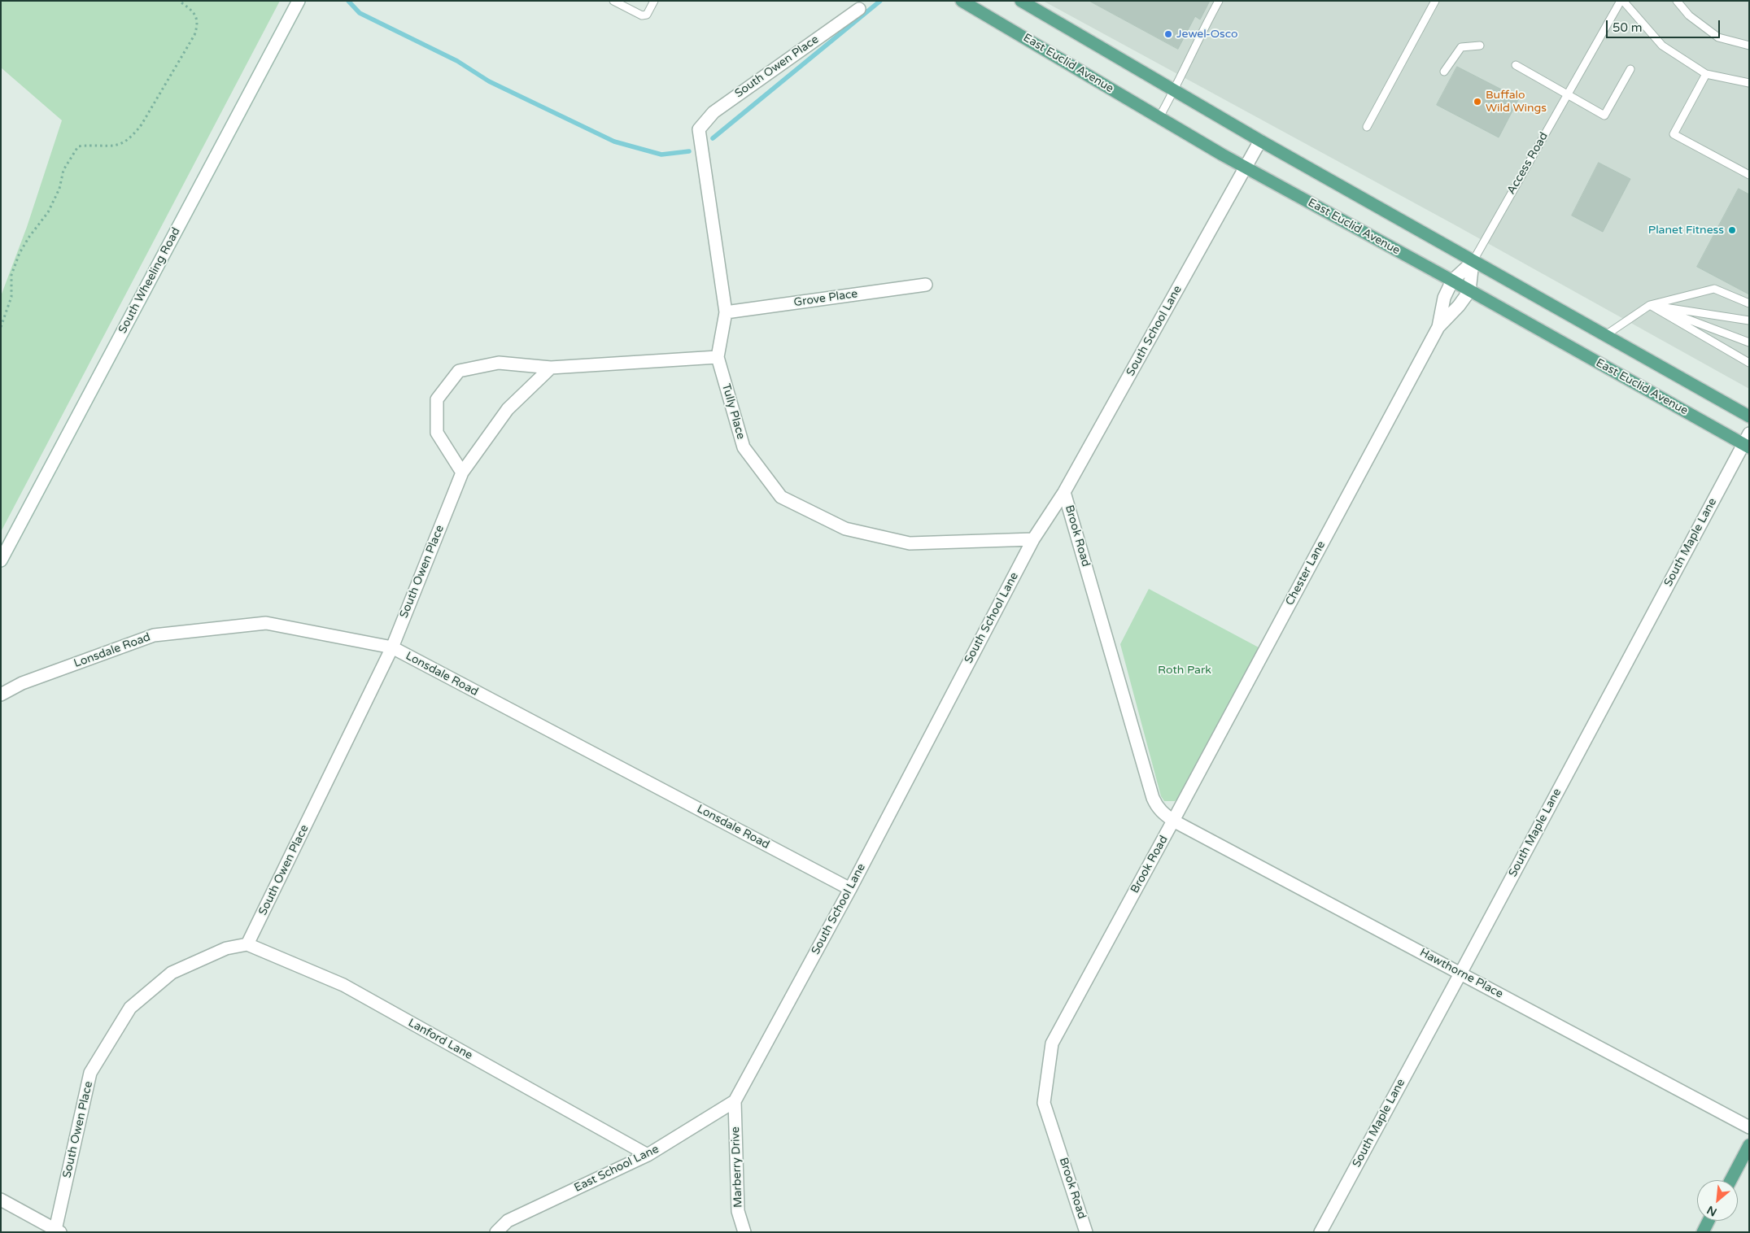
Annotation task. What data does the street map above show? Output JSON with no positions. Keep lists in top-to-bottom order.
{
  "streets": {
    "main road": ["East Euclid Avenue"],
    "street": [
      "South Owen Place",
      "South Wheeling Road",
      "Grove Place",
      "South School Lane",
      "Tully Place",
      "Brook Road",
      "South Maple Lane",
      "Chester Lane",
      "Lonsdale Road",
      "Hawthorne Place",
      "Lanford Lane",
      "Marberry Drive",
      "East School Lane"
    ],
    "lane": ["Access Road"]
  },
  "crossings": [
    ["East Euclid Avenue", "South School Lane"],
    ["East Euclid Avenue", "South Maple Lane"],
    ["East Euclid Avenue", "Chester Lane"],
    ["South Owen Place", "Tully Place"],
    ["South Owen Place", "Lonsdale Road"],
    ["South Owen Place", "Lanford Lane"],
    ["Access Road", "Chester Lane"],
    ["Grove Place", "Tully Place"],
    ["South School Lane", "Tully Place"],
    ["South School Lane", "Brook Road"],
    ["South School Lane", "Lonsdale Road"],
    ["South School Lane", "Marberry Drive"],
    ["South School Lane", "East School Lane"],
    ["Brook Road", "Chester Lane"],
    ["Brook Road", "Hawthorne Place"],
    ["South Maple Lane", "Hawthorne Place"],
    ["Chester Lane", "Hawthorne Place"],
    ["Lanford Lane", "East School Lane"],
    ["Marberry Drive", "East School Lane"]
  ],
  "parks": ["Roth Park"],
  "places": ["Jewel-Osco", "Buffalo Wild Wings", "Planet Fitness"],
  "scale_bar": "50 m",
  "north": "bottom left"
}
